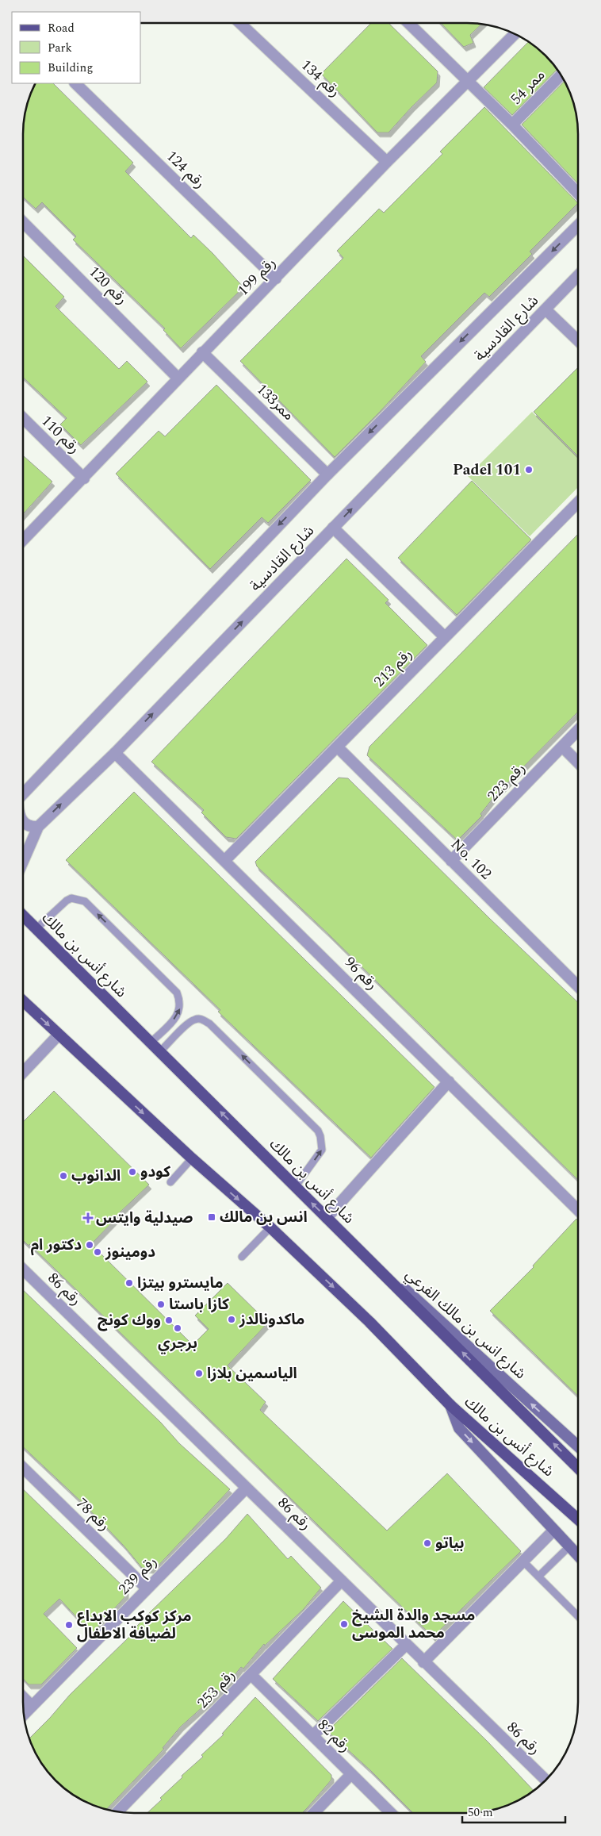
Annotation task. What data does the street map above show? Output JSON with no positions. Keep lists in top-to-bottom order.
{
  "streets": {
    "main road": ["شارع أنس بن مالك", "شارع انس بن مالك الفرعي"],
    "street": [
      "رقم 134",
      "ممر 54",
      "رقم 124",
      "رقم 199",
      "رقم 120",
      "شارع القادسية",
      "ممر133",
      "رقم 110",
      "رقم 213",
      "رقم 223",
      "No. 102",
      "رقم 96",
      "رقم 86",
      "رقم 78",
      "رقم 239",
      "رقم 253",
      "رقم 82"
    ]
  },
  "crossings": [
    ["رقم 134", "رقم 199"],
    ["ممر 54", "رقم 199"],
    ["رقم 124", "رقم 199"],
    ["رقم 199", "رقم 120"],
    ["رقم 199", "ممر133"],
    ["رقم 199", "رقم 110"],
    ["شارع القادسية", "ممر133"],
    ["شارع القادسية", "رقم 96"],
    ["رقم 213", "No. 102"],
    ["رقم 213", "رقم 96"],
    ["رقم 223", "No. 102"],
    ["شارع أنس بن مالك", "شارع انس بن مالك الفرعي"],
    ["رقم 86", "رقم 239"],
    ["رقم 86", "رقم 253"],
    ["رقم 78", "رقم 239"],
    ["رقم 253", "رقم 82"]
  ],
  "places": {
    "other": [
      "Padel 101",
      "كودو",
      "الدانوب",
      "دكتور ام",
      "دومينوز",
      "مايسترو بيتزا",
      "كازا باستا",
      "ماكدونالدز",
      "ووك كونج",
      "برجري",
      "الياسمين بلازا",
      "بياتو",
      "مسجد والدة الشيخ محمد الموسى",
      "مركز كوكب الابداع لضيافة الاطفال"
    ],
    "transit": ["انس بن مالك"],
    "health": ["صيدلية وايتس"]
  },
  "legend": ["Road", "Park", "Building"],
  "scale_bar": "50 m"
}
